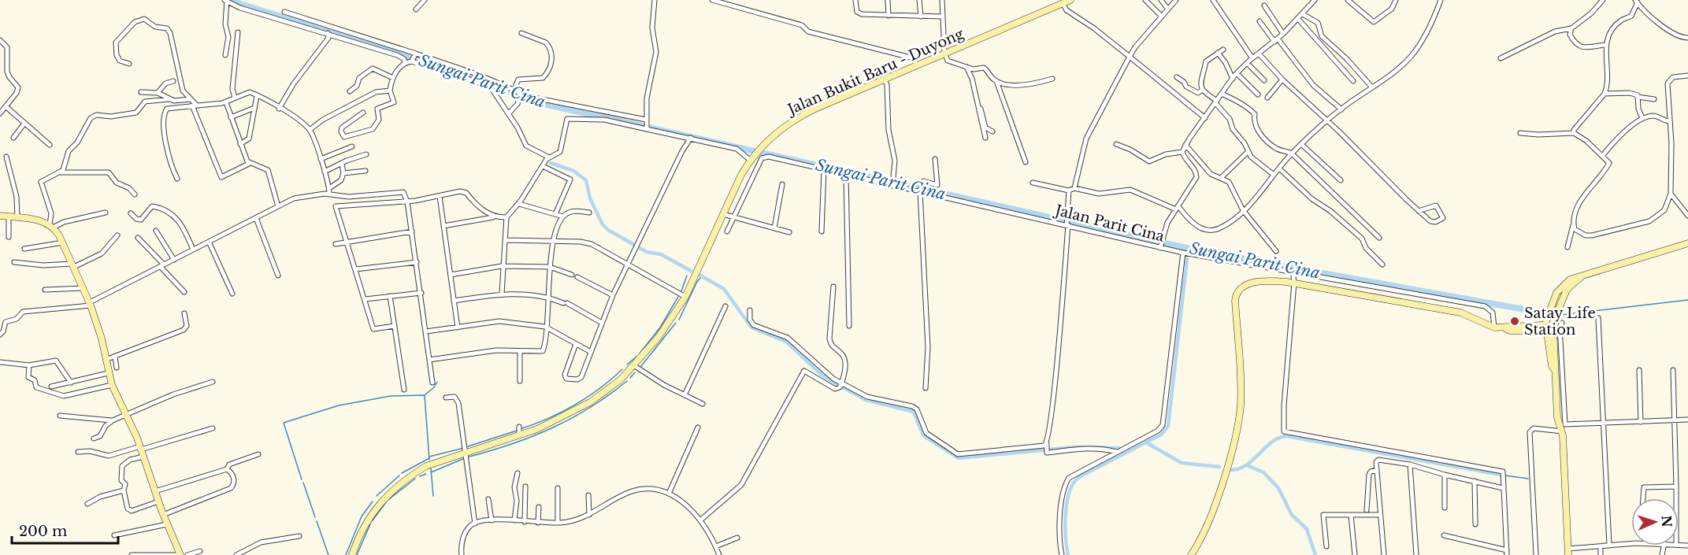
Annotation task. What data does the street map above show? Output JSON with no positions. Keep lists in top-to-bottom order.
{
  "streets": {
    "main road": ["Jalan Bukit Baru - Duyong"],
    "street": ["Jalan Parit Cina"]
  },
  "water": ["Sungai Parit Cina"],
  "places": ["Satay Life Station"],
  "scale_bar": "200 m",
  "north": "right"
}
